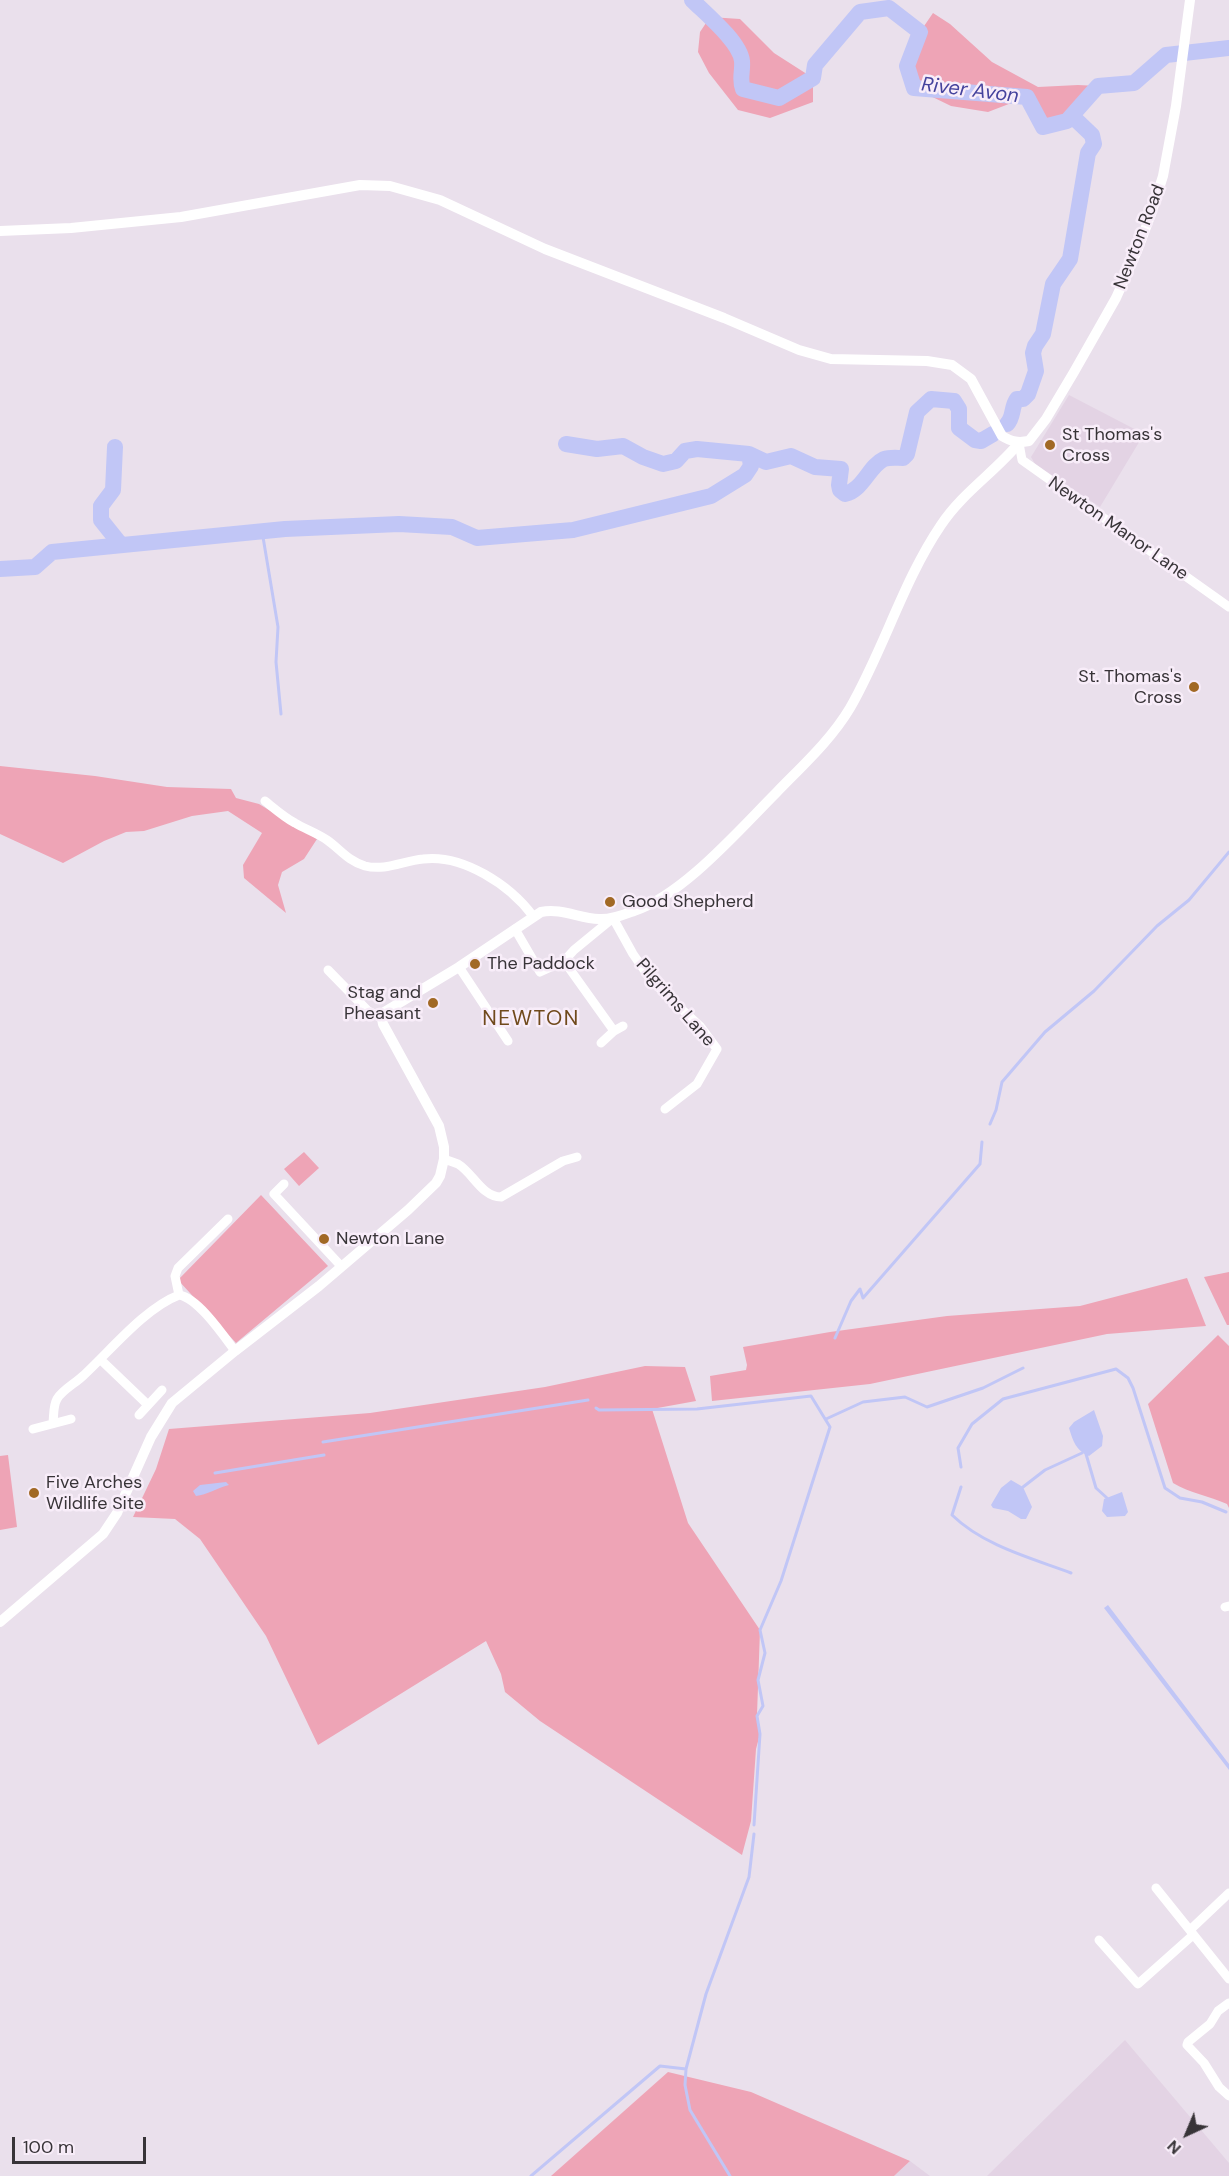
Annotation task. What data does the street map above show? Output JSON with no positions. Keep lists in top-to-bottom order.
{
  "streets": {
    "street": ["Newton Road", "Newton Manor Lane", "Pilgrims Lane"]
  },
  "crossings": [
    ["Newton Road", "Newton Manor Lane"],
    ["Newton Road", "Pilgrims Lane"]
  ],
  "districts": ["NEWTON"],
  "water": ["River Avon"],
  "places": [
    "St Thomas's Cross",
    "St. Thomas's Cross",
    "Good Shepherd",
    "The Paddock",
    "Stag and Pheasant",
    "Newton Lane",
    "Five Arches Wildlife Site"
  ],
  "scale_bar": "100 m",
  "north": "bottom left"
}
